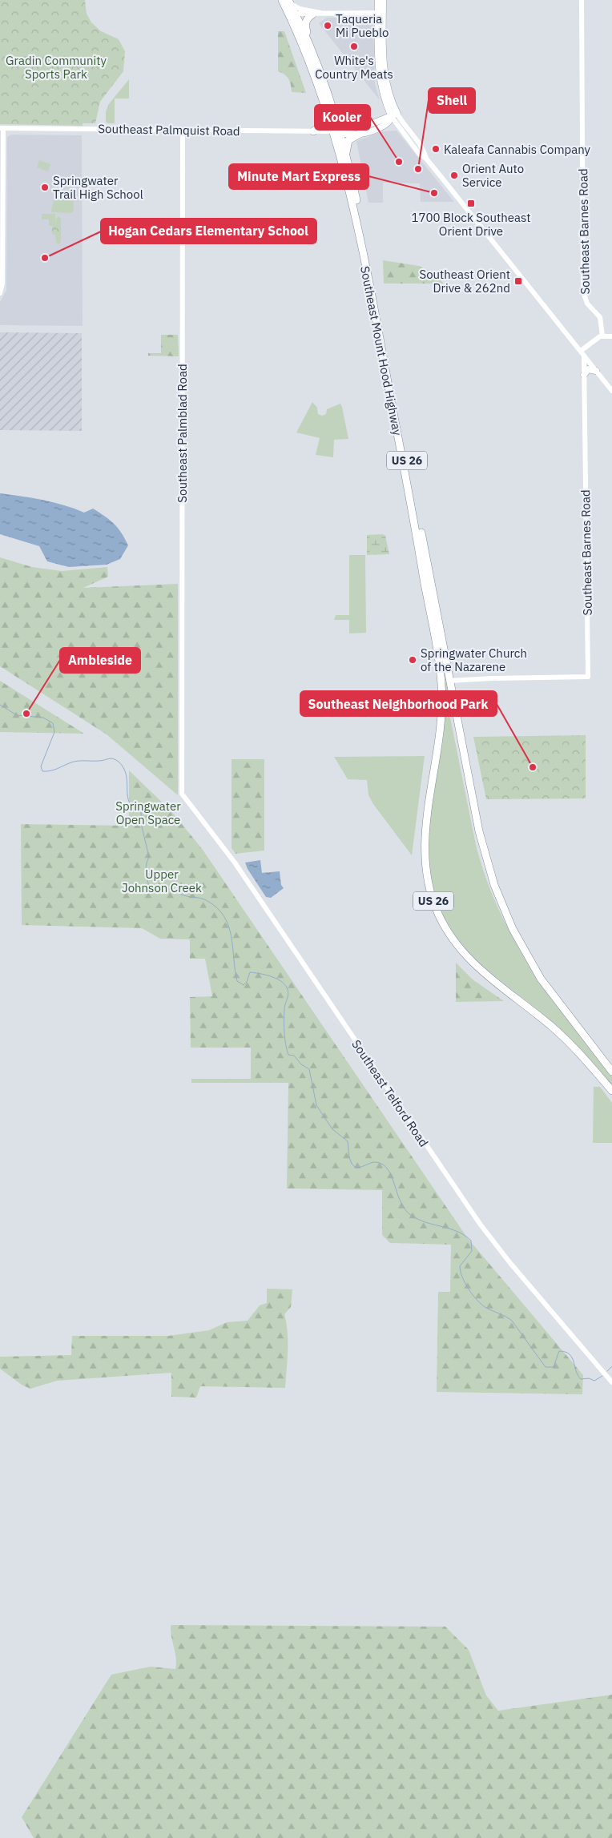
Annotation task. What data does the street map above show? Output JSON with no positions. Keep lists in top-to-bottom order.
{
  "streets": {
    "highway": ["Southeast Mount Hood Highway", "US 26"],
    "main road": ["Southeast Palmquist Road"],
    "street": ["Southeast Barnes Road", "Southeast Palmblad Road", "Southeast Telford Road"]
  },
  "crossings": [
    ["Southeast Palmquist Road", "Southeast Mount Hood Highway"],
    ["Southeast Palmquist Road", "Southeast Palmblad Road"],
    ["Southeast Barnes Road", "Southeast Mount Hood Highway"],
    ["Southeast Palmblad Road", "Southeast Telford Road"]
  ],
  "parks": ["Gradin Community Sports Park", "Springwater Open Space", "Upper Johnson Creek"],
  "places": {
    "other": [
      "Taqueria Mi Pueblo",
      "White's Country Meats",
      "Kaleafa Cannabis Company",
      "Kooler",
      "Shell",
      "Orient Auto Service",
      "Springwater Trail High School",
      "Minute Mart Express",
      "Hogan Cedars Elementary School",
      "Springwater Church of the Nazarene",
      "Ambleside",
      "Southeast Neighborhood Park"
    ],
    "transit": ["1700 Block Southeast Orient Drive", "Southeast Orient Drive & 262nd"]
  }
}
